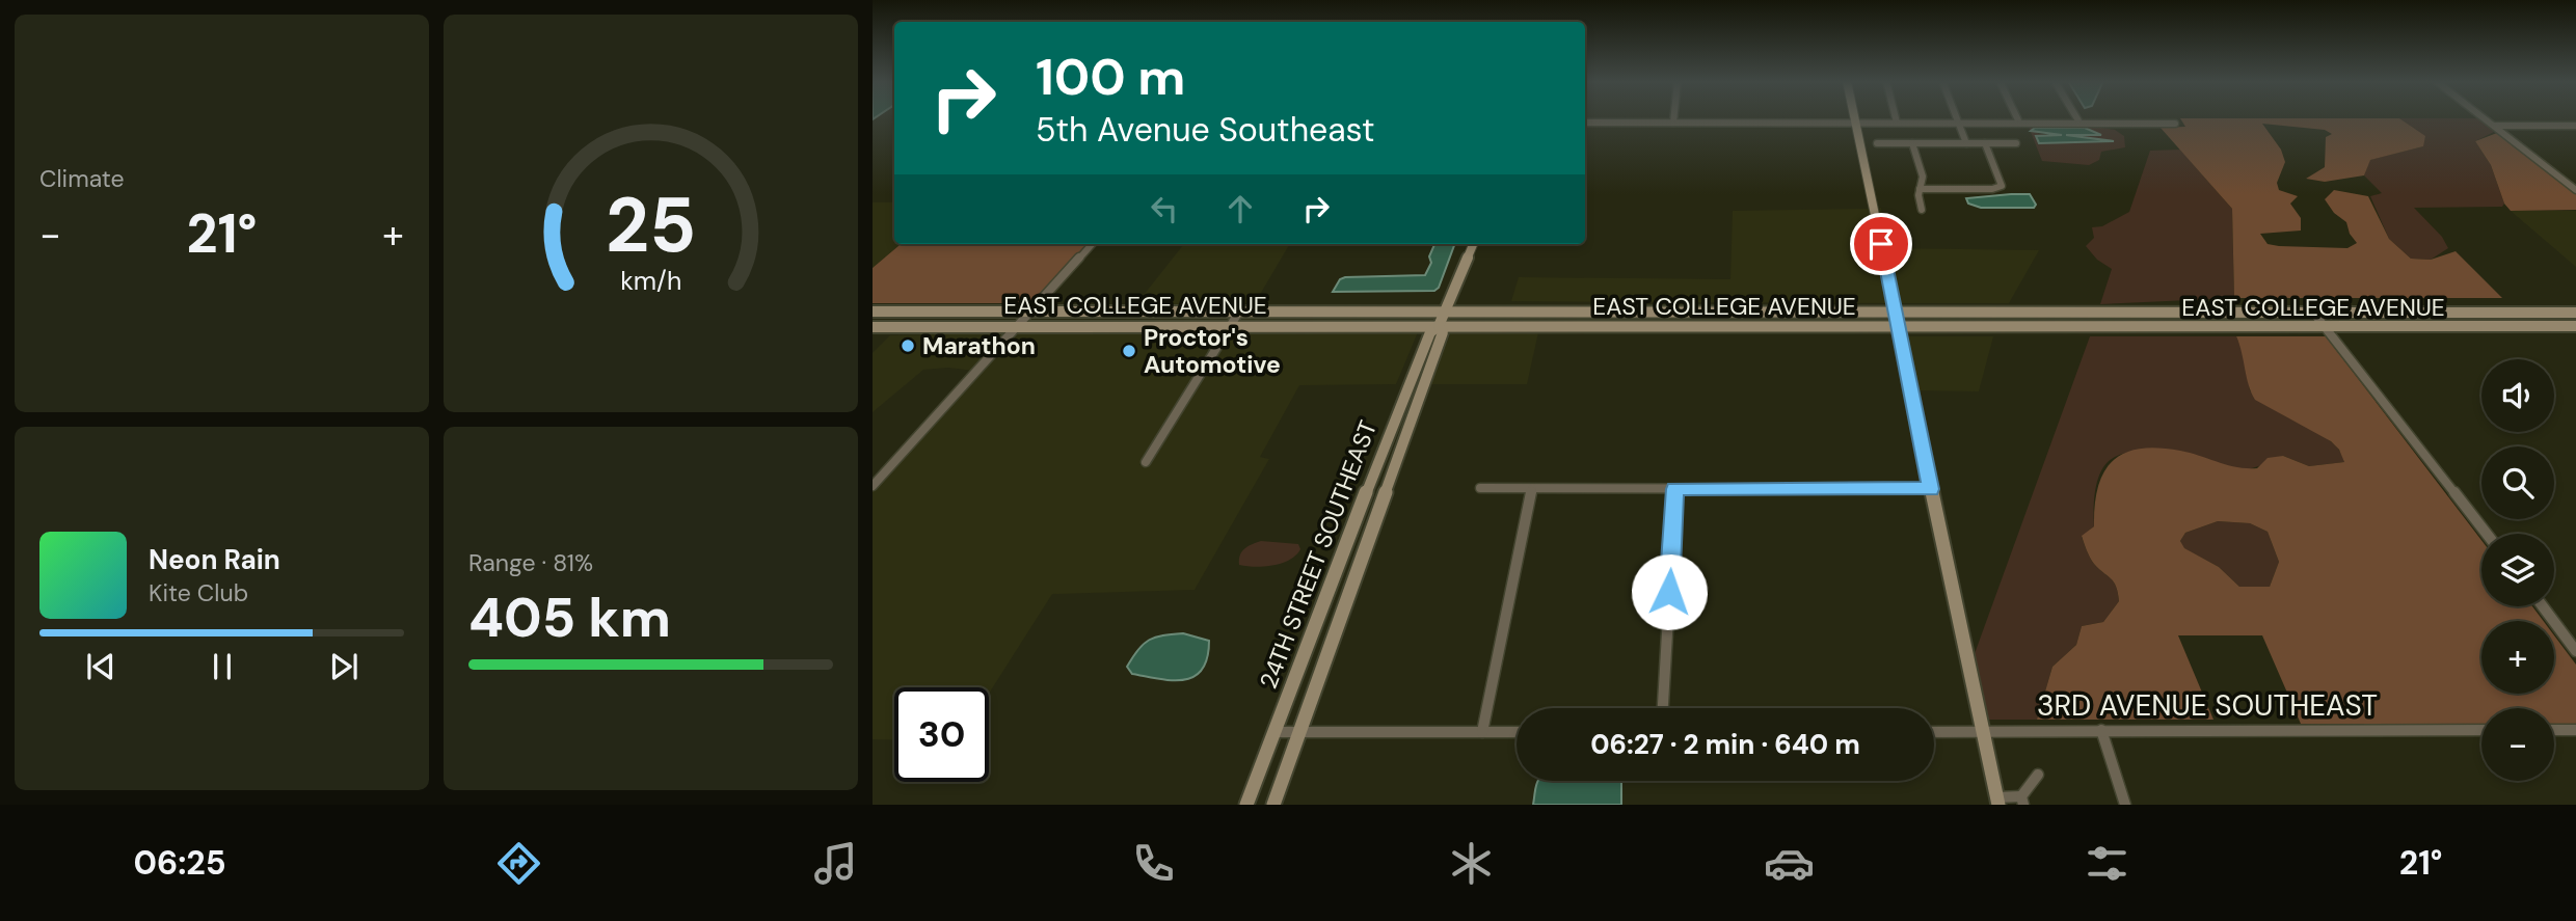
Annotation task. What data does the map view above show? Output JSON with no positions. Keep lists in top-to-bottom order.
{
  "streets": {
    "main road": ["EAST COLLEGE AVENUE", "24TH STREET SOUTHEAST"],
    "street": ["3RD AVENUE SOUTHEAST"]
  },
  "crossings": [
    ["EAST COLLEGE AVENUE", "24TH STREET SOUTHEAST"]
  ],
  "places": ["Marathon", "Proctor's Automotive"],
  "page": {
    "tile": [
      "Climate",
      ["Range · 81%", "405 km"]
    ],
    "turn": ["100 m", "5th Avenue Southeast"],
    "heat": ["−", "21°", "+"],
    "map_buttons": ["+", "−"],
    "song": ["Neon Rain", "Kite Club"],
    "limit": "30",
    "trip": "06:27 · 2 min · 640 m",
    "tabs": ["06:25", "21°"],
    "gauge": ["25", "km/h"]
  }
}
